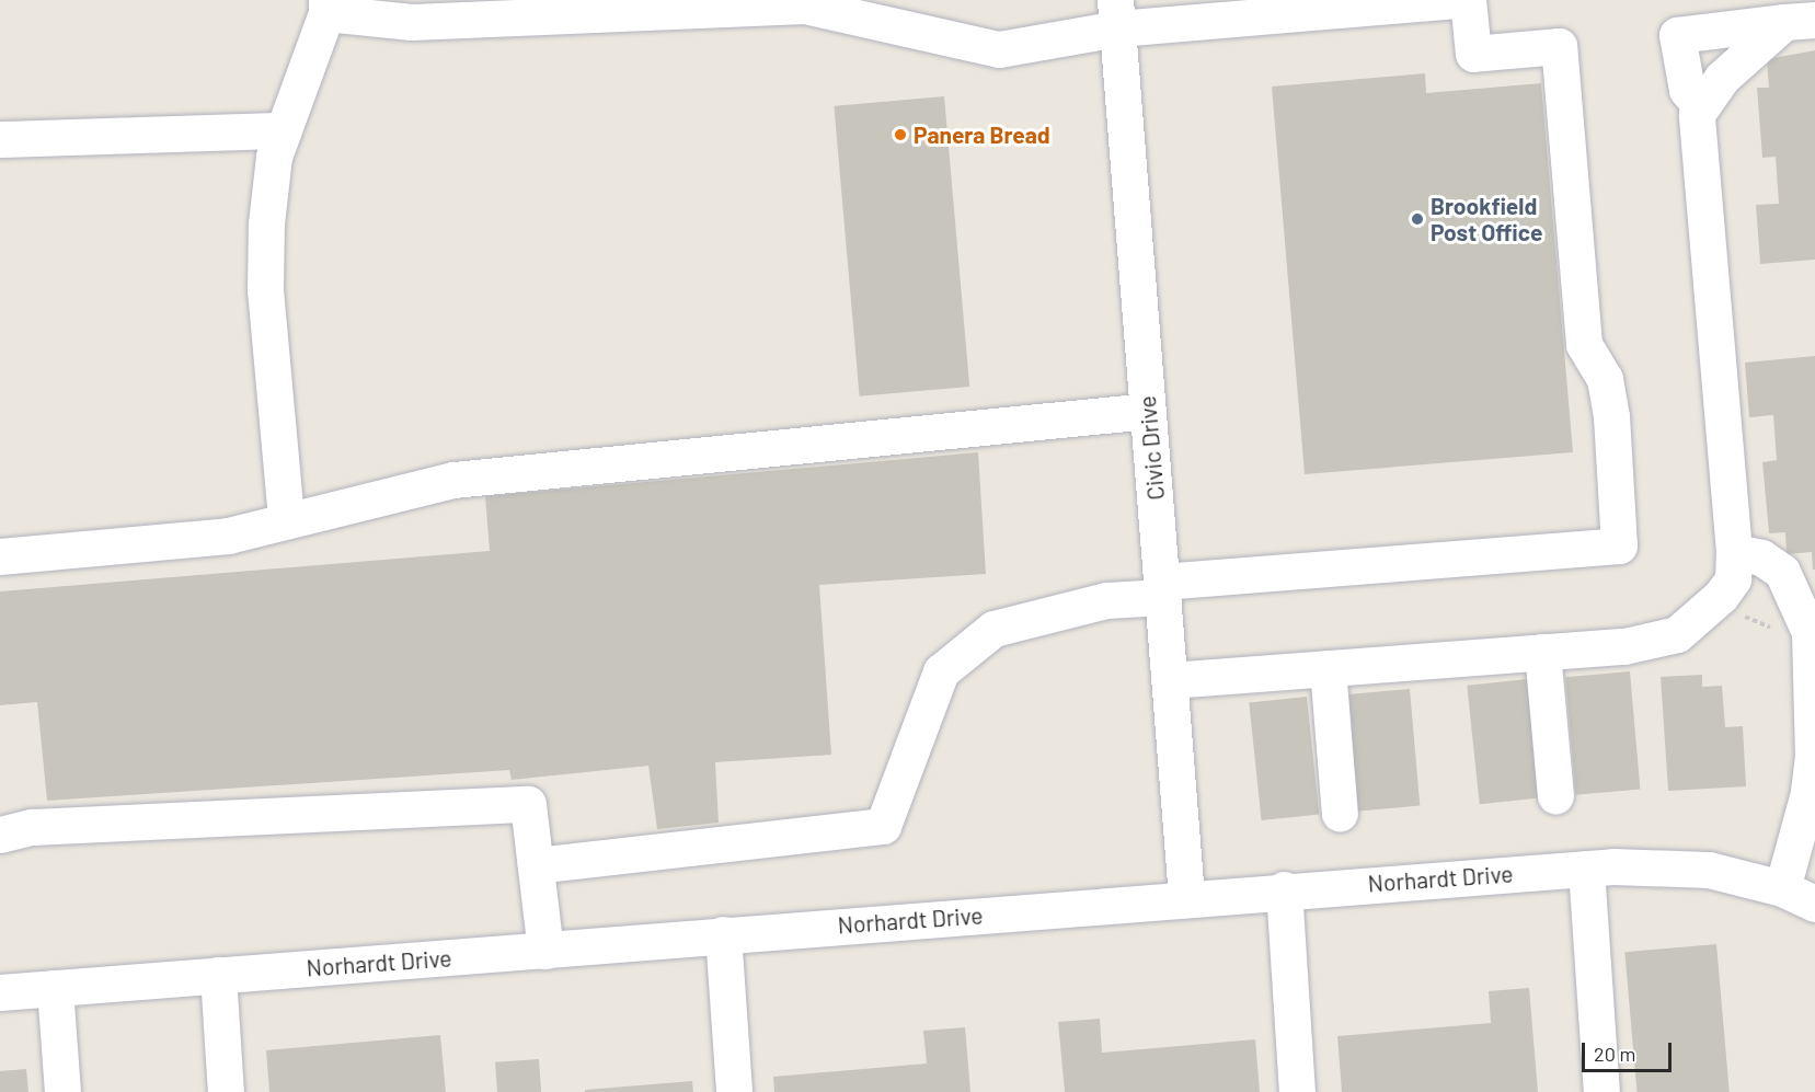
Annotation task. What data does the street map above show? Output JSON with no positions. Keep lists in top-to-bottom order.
{
  "streets": {
    "street": ["Civic Drive", "Norhardt Drive"]
  },
  "crossings": [
    ["Civic Drive", "Norhardt Drive"]
  ],
  "places": ["Panera Bread", "Brookfield Post Office"],
  "scale_bar": "20 m"
}
